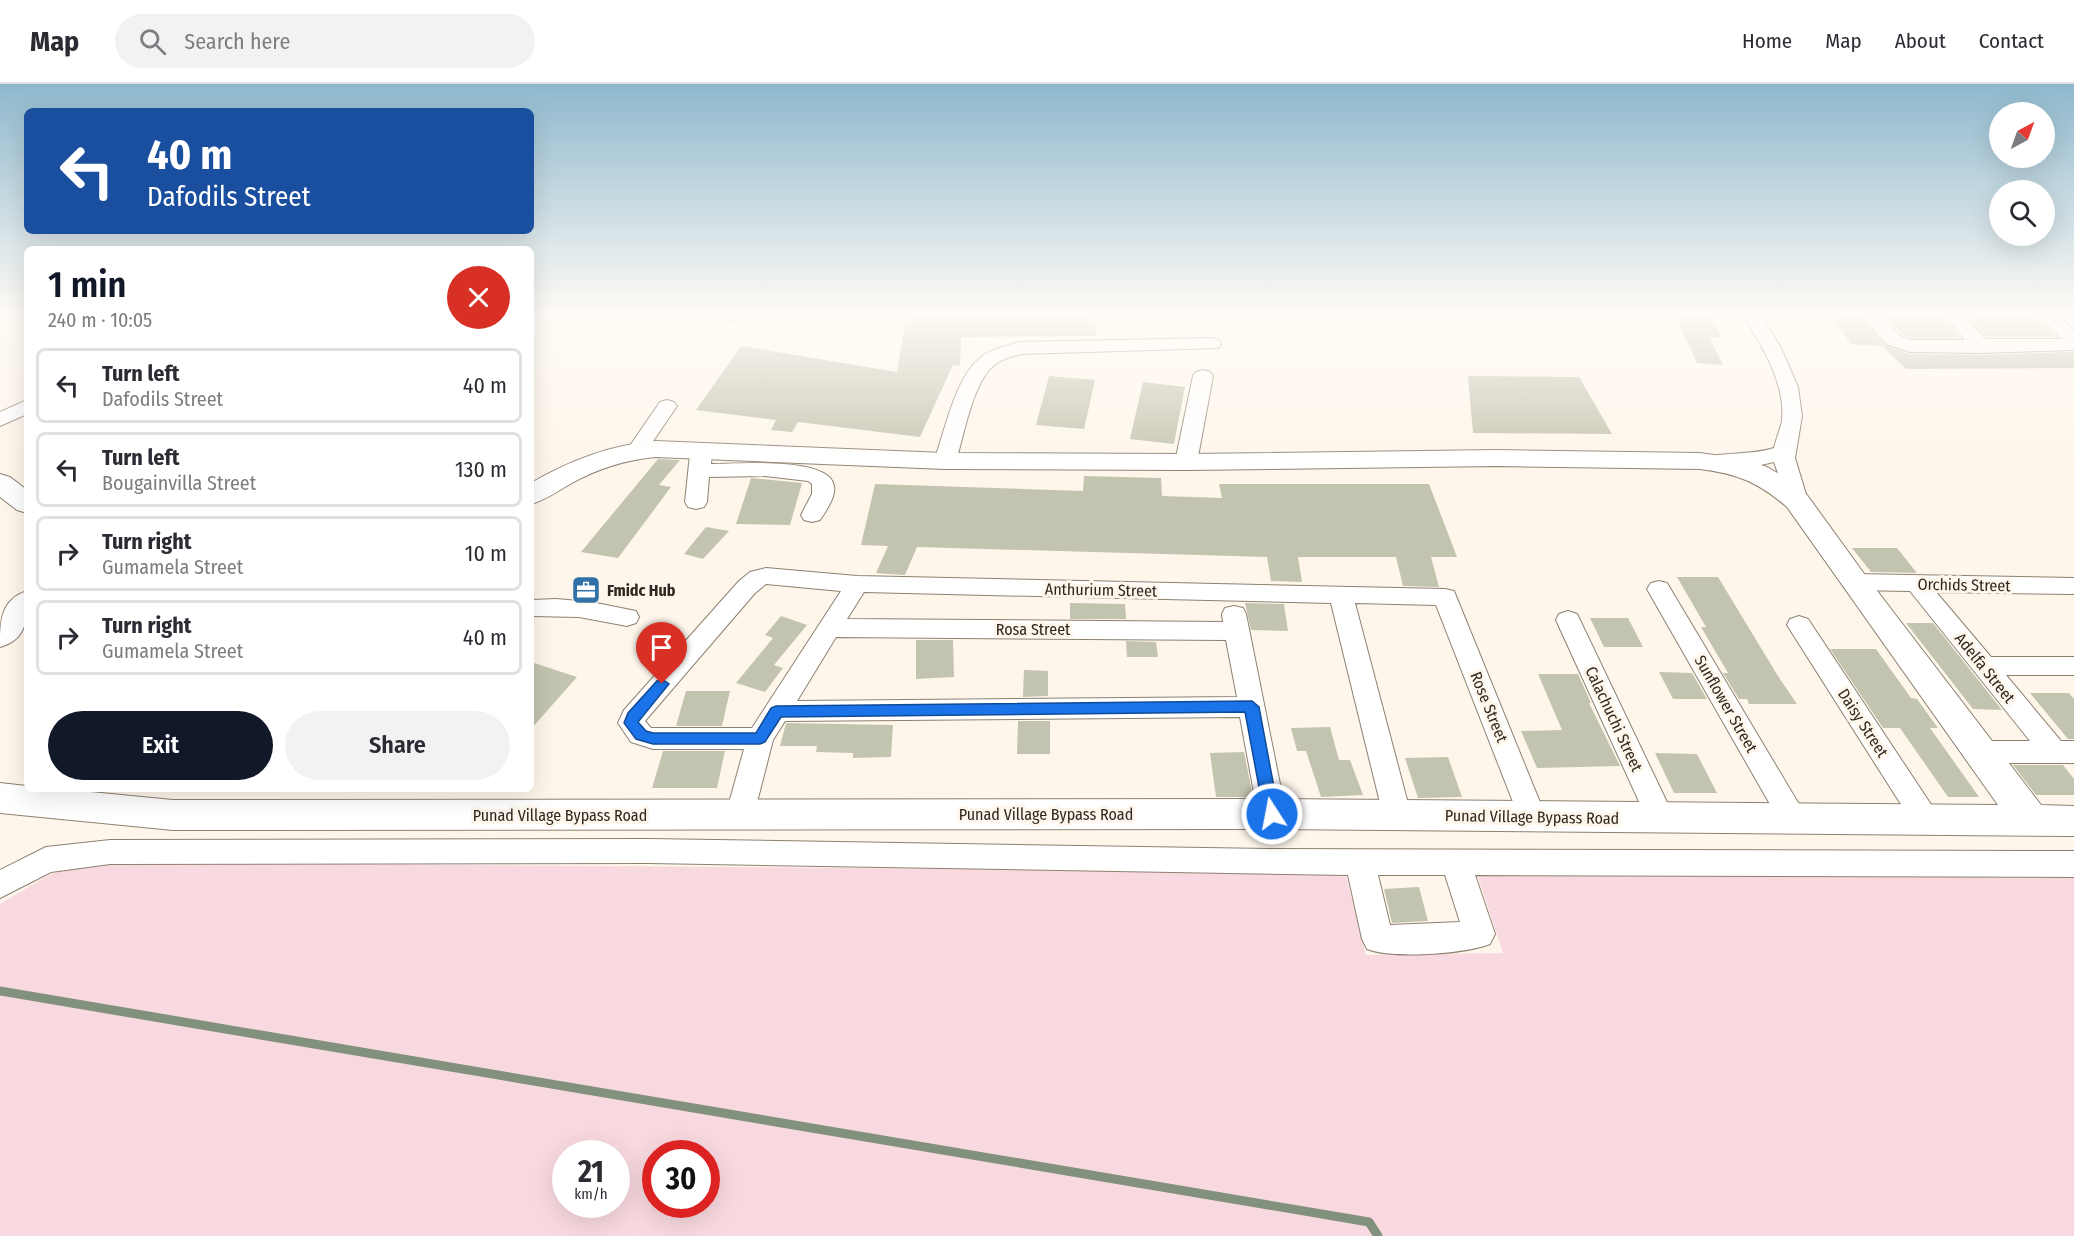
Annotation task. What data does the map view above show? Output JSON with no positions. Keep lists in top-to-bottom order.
{
  "streets": {
    "main road": ["Punad Village Bypass Road"],
    "street": [
      "Orchids Street",
      "Anthurium Street",
      "Rosa Street",
      "Adelfa Street",
      "Sunflower Street",
      "Rose Street",
      "Calachuchi Street",
      "Daisy Street"
    ]
  },
  "crossings": [
    ["Orchids Street", "Adelfa Street"],
    ["Anthurium Street", "Rose Street"],
    ["Sunflower Street", "Punad Village Bypass Road"],
    ["Rose Street", "Punad Village Bypass Road"],
    ["Calachuchi Street", "Punad Village Bypass Road"],
    ["Daisy Street", "Punad Village Bypass Road"]
  ],
  "places": {
    "office": ["Fmidc Hub"]
  },
  "north": "top right",
  "page": {
    "header": "Map",
    "search": "Search here",
    "nav": [
      "Home",
      "Map",
      "About",
      "Contact"
    ],
    "turn": ["40 m", "Dafodils Street"],
    "heading": ["1 min", "240 m · 10:05"],
    "list": [
      {
        "name": "Turn left",
        "note": "Dafodils Street",
        "value": "40 m"
      },
      {
        "name": "Turn left",
        "note": "Bougainvilla Street",
        "value": "130 m"
      },
      {
        "name": "Turn right",
        "note": "Gumamela Street",
        "value": "10 m"
      },
      {
        "name": "Turn right",
        "note": "Gumamela Street",
        "value": "40 m"
      }
    ],
    "buttons": ["Exit", "Share"],
    "speed": "21 km/h",
    "limit": "30"
  }
}
